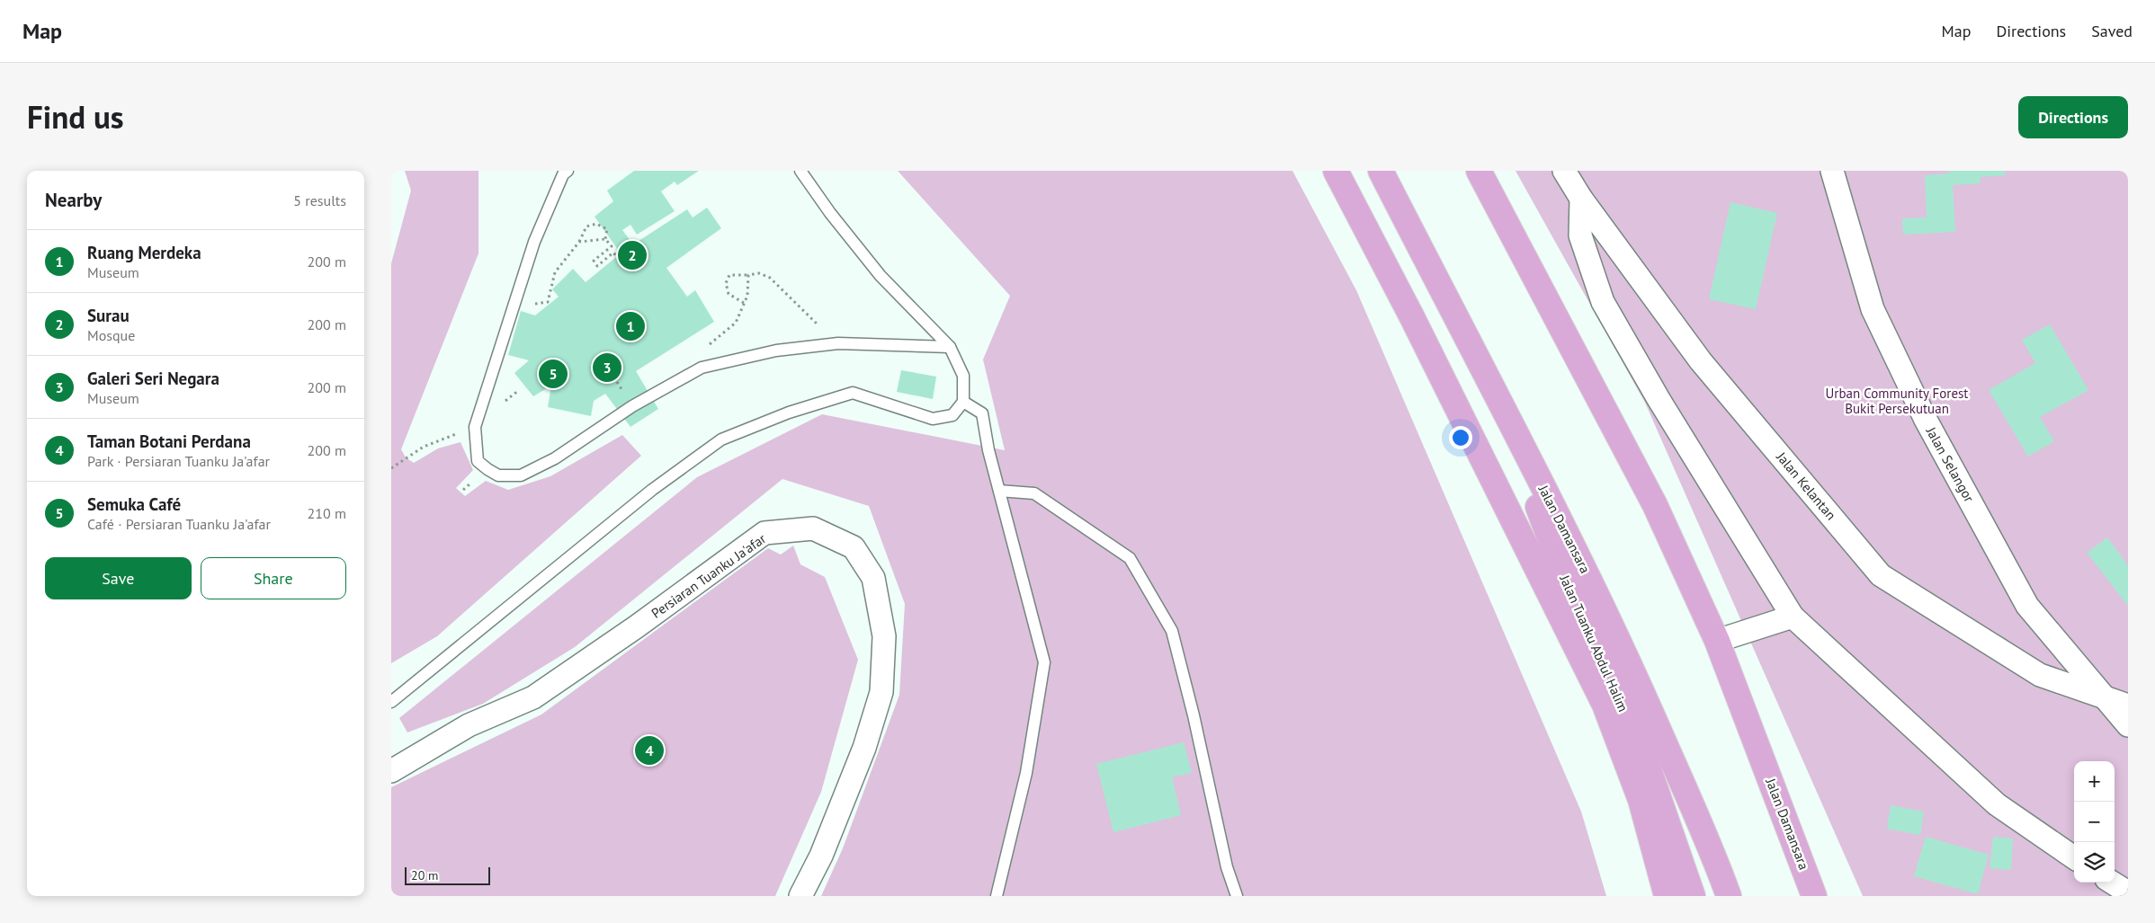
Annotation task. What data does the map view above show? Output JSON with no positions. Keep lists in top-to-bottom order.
{
  "streets": {
    "main road": ["Jalan Damansara", "Jalan Tuanku Abdul Halim"],
    "street": ["Jalan Selangor", "Jalan Kelantan", "Persiaran Tuanku Ja'afar"]
  },
  "crossings": [
    ["Jalan Selangor", "Jalan Kelantan"],
    ["Jalan Damansara", "Jalan Tuanku Abdul Halim"]
  ],
  "parks": ["Urban Community Forest Bukit Persekutuan"],
  "scale_bar": "20 m",
  "page": {
    "header": "Map",
    "nav": ["Map", "Directions", "Saved"],
    "title": "Find us",
    "buttons": [
      "Directions",
      ["Save", "Share"]
    ],
    "heading": ["Nearby", "5 results"],
    "list": [
      {
        "mark": "1",
        "name": "Ruang Merdeka",
        "note": "Museum",
        "value": "200 m"
      },
      {
        "mark": "2",
        "name": "Surau",
        "note": "Mosque",
        "value": "200 m"
      },
      {
        "mark": "3",
        "name": "Galeri Seri Negara",
        "note": "Museum",
        "value": "200 m"
      },
      {
        "mark": "4",
        "name": "Taman Botani Perdana",
        "note": "Park · Persiaran Tuanku Ja'afar",
        "value": "200 m"
      },
      {
        "mark": "5",
        "name": "Semuka Café",
        "note": "Café · Persiaran Tuanku Ja'afar",
        "value": "210 m"
      }
    ],
    "pins": [
      "2",
      "1",
      "3",
      "5",
      "4"
    ],
    "map_buttons": ["+", "−"],
    "scale": "20 m"
  }
}
